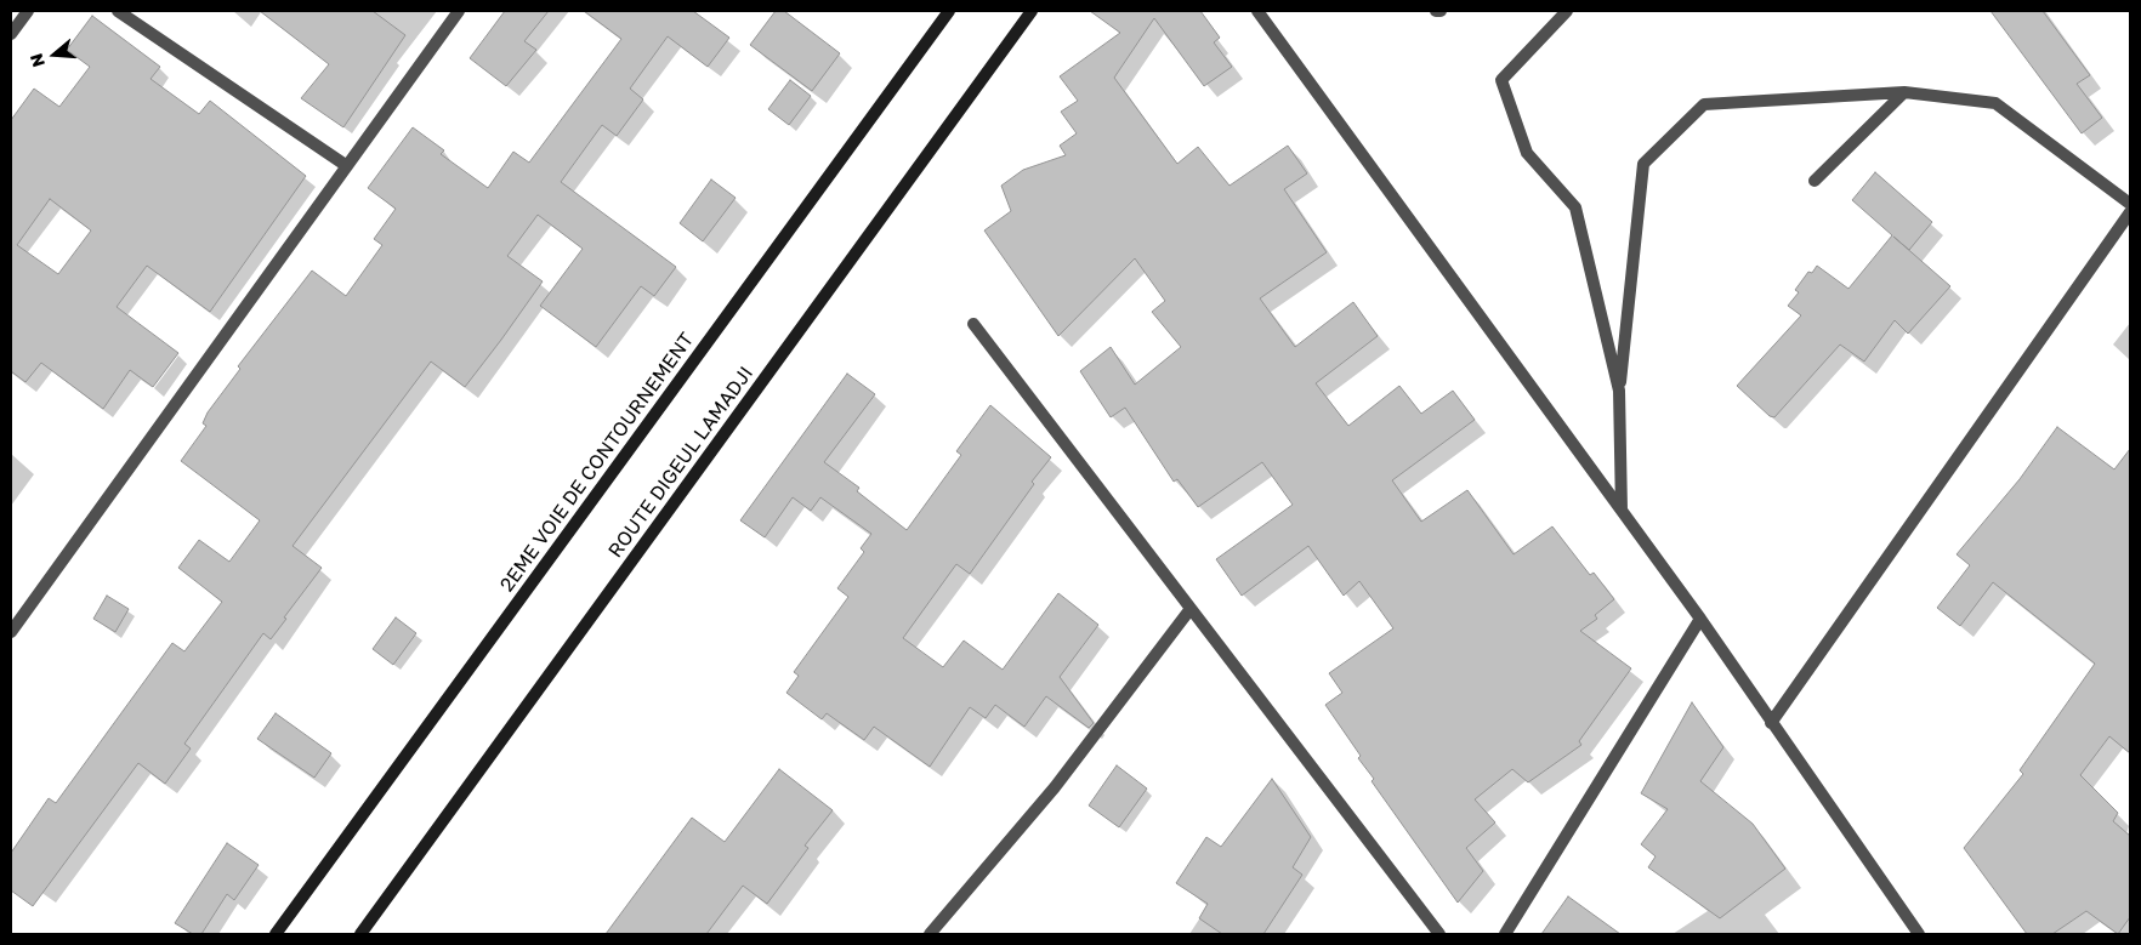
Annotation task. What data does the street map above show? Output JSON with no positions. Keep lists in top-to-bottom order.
{
  "streets": {
    "main road": ["2EME VOIE DE CONTOURNEMENT", "ROUTE DIGEUL LAMADJI"]
  },
  "north": "left"
}
